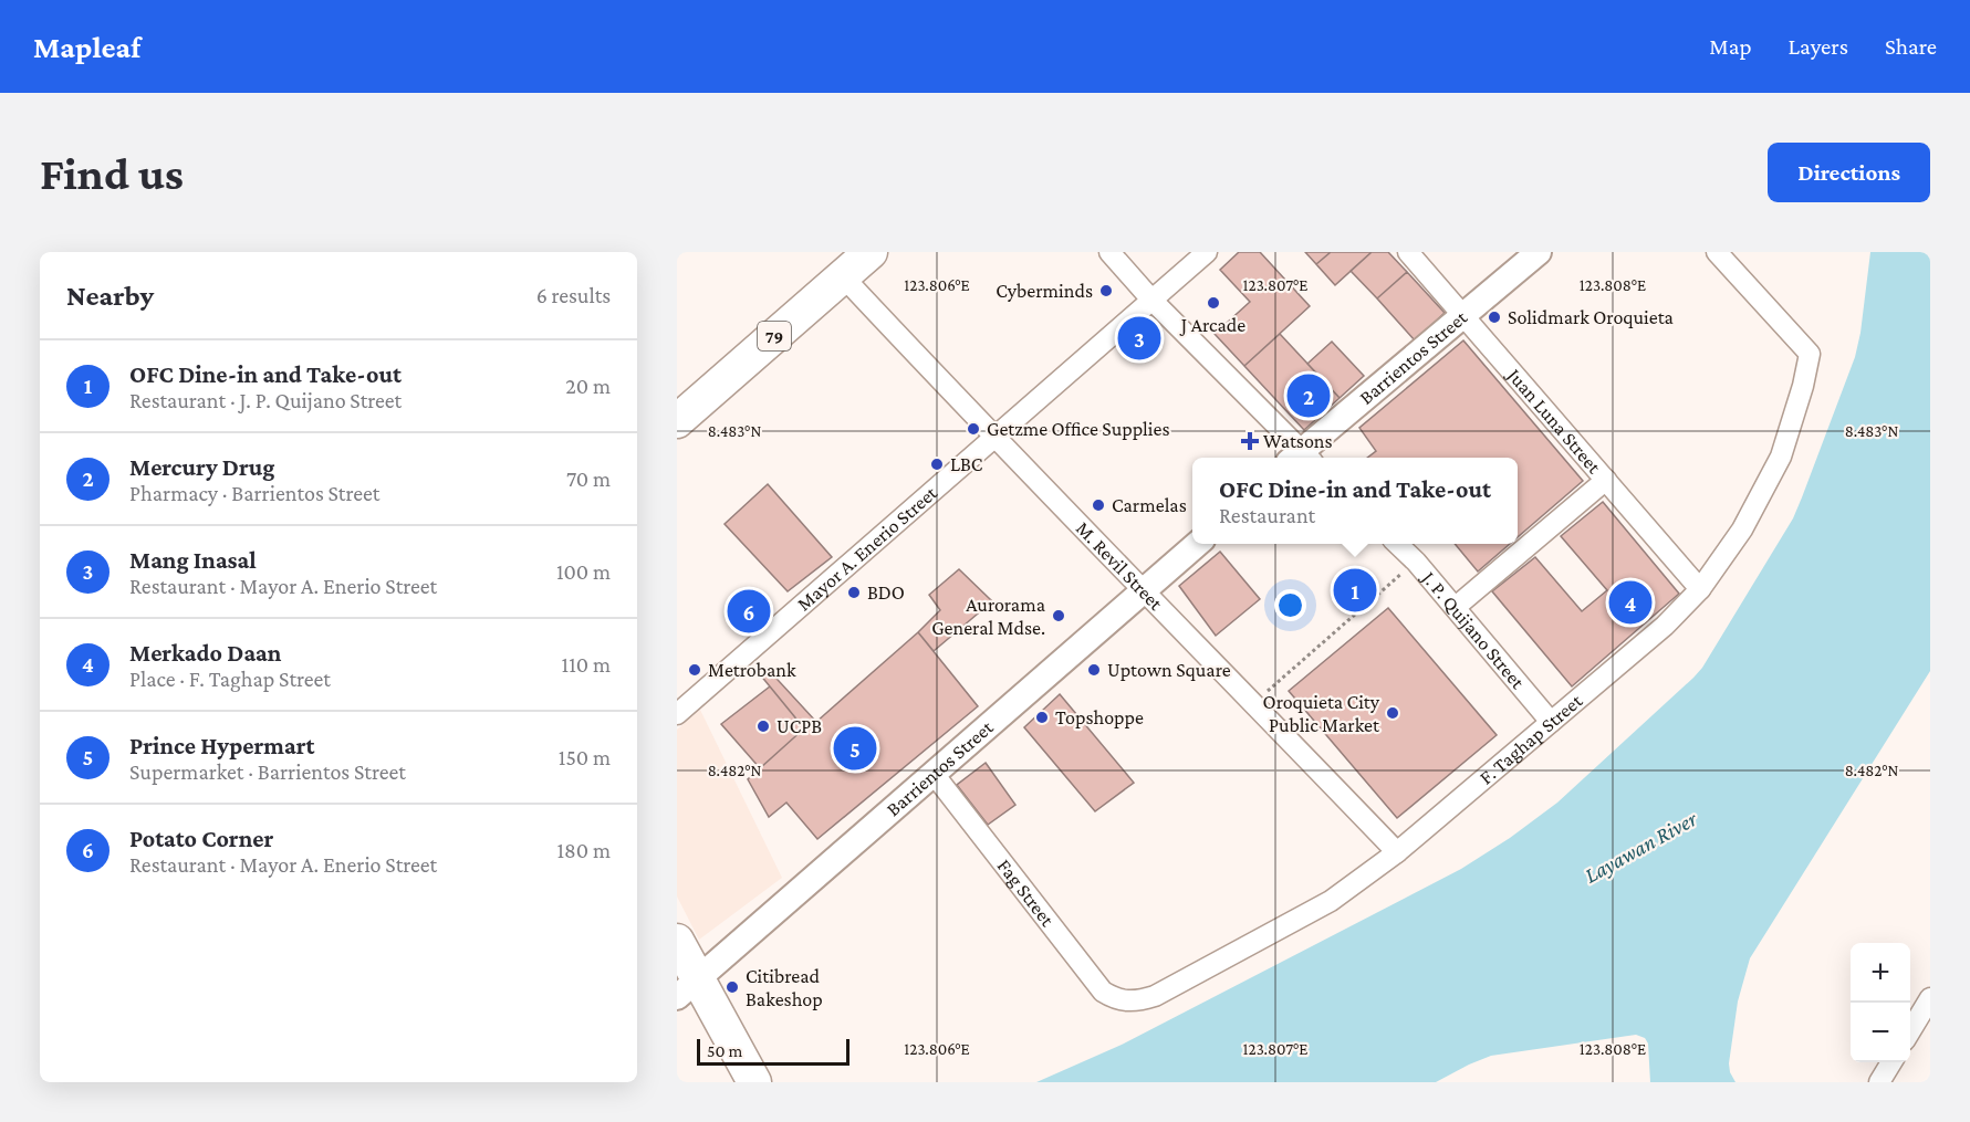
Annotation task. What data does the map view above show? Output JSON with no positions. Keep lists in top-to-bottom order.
{
  "streets": {
    "highway": ["79"],
    "street": [
      "Barrientos Street",
      "Juan Luna Street",
      "Mayor A. Enerio Street",
      "M. Revil Street",
      "J. P. Quijano Street",
      "F. Taghap Street",
      "Fag Street"
    ]
  },
  "crossings": [
    ["79", "M. Revil Street"],
    ["Barrientos Street", "Juan Luna Street"],
    ["Barrientos Street", "M. Revil Street"],
    ["Barrientos Street", "Fag Street"],
    ["Juan Luna Street", "F. Taghap Street"],
    ["Mayor A. Enerio Street", "M. Revil Street"],
    ["M. Revil Street", "F. Taghap Street"],
    ["J. P. Quijano Street", "F. Taghap Street"],
    ["F. Taghap Street", "Fag Street"]
  ],
  "water": ["Layawan River"],
  "places": {
    "other": [
      "Cyberminds",
      "J Arcade",
      "Solidmark Oroquieta",
      "Getzme Office Supplies",
      "LBC",
      "Carmelas",
      "BDO",
      "Aurorama General Mdse.",
      "Metrobank",
      "Uptown Square",
      "Oroquieta City Public Market",
      "Topshoppe",
      "UCPB",
      "Citibread Bakeshop"
    ],
    "health": ["Watsons"]
  },
  "scale_bar": "50 m",
  "page": {
    "header": "Mapleaf",
    "nav": ["Map", "Layers", "Share"],
    "buttons": "Directions",
    "title": "Find us",
    "heading": ["Nearby", "6 results"],
    "pins": [
      "3",
      "2",
      "1",
      "4",
      "6",
      "5"
    ],
    "list": [
      {
        "mark": "1",
        "name": "OFC Dine-in and Take-out",
        "note": "Restaurant · J. P. Quijano Street",
        "value": "20 m"
      },
      {
        "mark": "2",
        "name": "Mercury Drug",
        "note": "Pharmacy · Barrientos Street",
        "value": "70 m"
      },
      {
        "mark": "3",
        "name": "Mang Inasal",
        "note": "Restaurant · Mayor A. Enerio Street",
        "value": "100 m"
      },
      {
        "mark": "4",
        "name": "Merkado Daan",
        "note": "Place · F. Taghap Street",
        "value": "110 m"
      },
      {
        "mark": "5",
        "name": "Prince Hypermart",
        "note": "Supermarket · Barrientos Street",
        "value": "150 m"
      },
      {
        "mark": "6",
        "name": "Potato Corner",
        "note": "Restaurant · Mayor A. Enerio Street",
        "value": "180 m"
      }
    ],
    "popup": ["OFC Dine-in and Take-out", "Restaurant"],
    "map_buttons": ["+", "−"],
    "scale": "50 m"
  },
  "coordinates": [
    "123.806°E",
    "123.807°E",
    "123.808°E",
    "8.483°N",
    "8.482°N"
  ]
}
